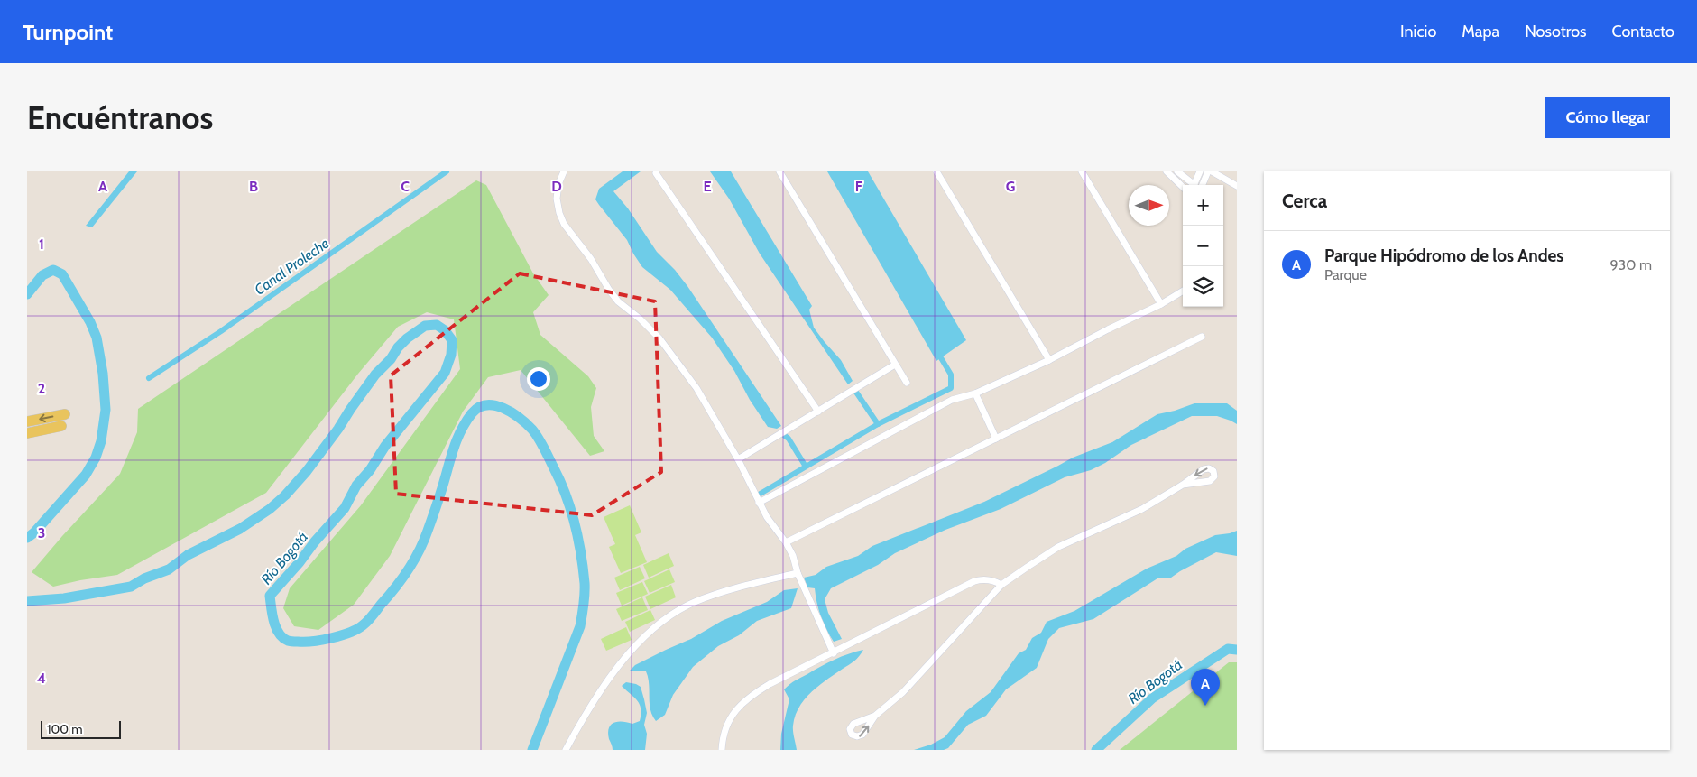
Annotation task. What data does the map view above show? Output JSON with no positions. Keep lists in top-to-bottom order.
{
  "water": ["Canal Proleche", "Río Bogotá"],
  "scale_bar": "100 m",
  "north": "right",
  "page": {
    "header": "Turnpoint",
    "nav": [
      "Inicio",
      "Mapa",
      "Nosotros",
      "Contacto"
    ],
    "buttons": "Cómo llegar",
    "title": "Encuéntranos",
    "heading": "Cerca",
    "map_buttons": ["+", "−"],
    "list": [
      {
        "mark": "A",
        "name": "Parque Hipódromo de los Andes",
        "note": "Parque",
        "value": "930 m"
      }
    ],
    "pins": "A",
    "scale": "100 m"
  },
  "grid": {
    "columns": [
      "A",
      "B",
      "C",
      "D",
      "E",
      "F",
      "G"
    ],
    "rows": [
      "1",
      "2",
      "3",
      "4"
    ]
  }
}
